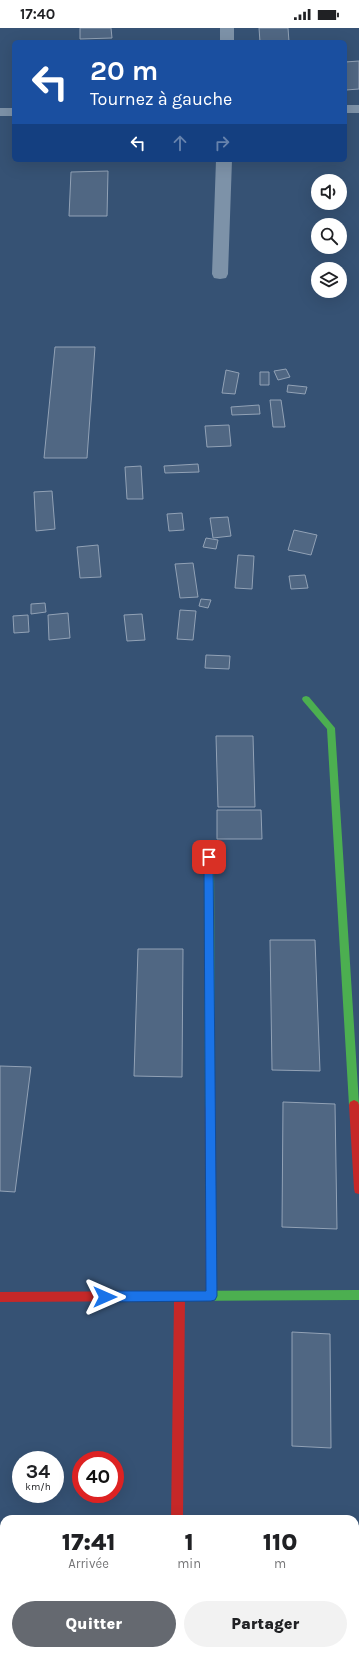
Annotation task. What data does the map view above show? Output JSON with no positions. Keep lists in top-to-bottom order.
{
  "page": {
    "status": "17:40",
    "turn": ["20 m", "Tournez à gauche"],
    "speed": "34 km/h",
    "limit": "40",
    "eta": [
      "17:41",
      "Arrivée",
      "1",
      "min",
      "110",
      "m"
    ],
    "buttons": ["Quitter", "Partager"]
  }
}
